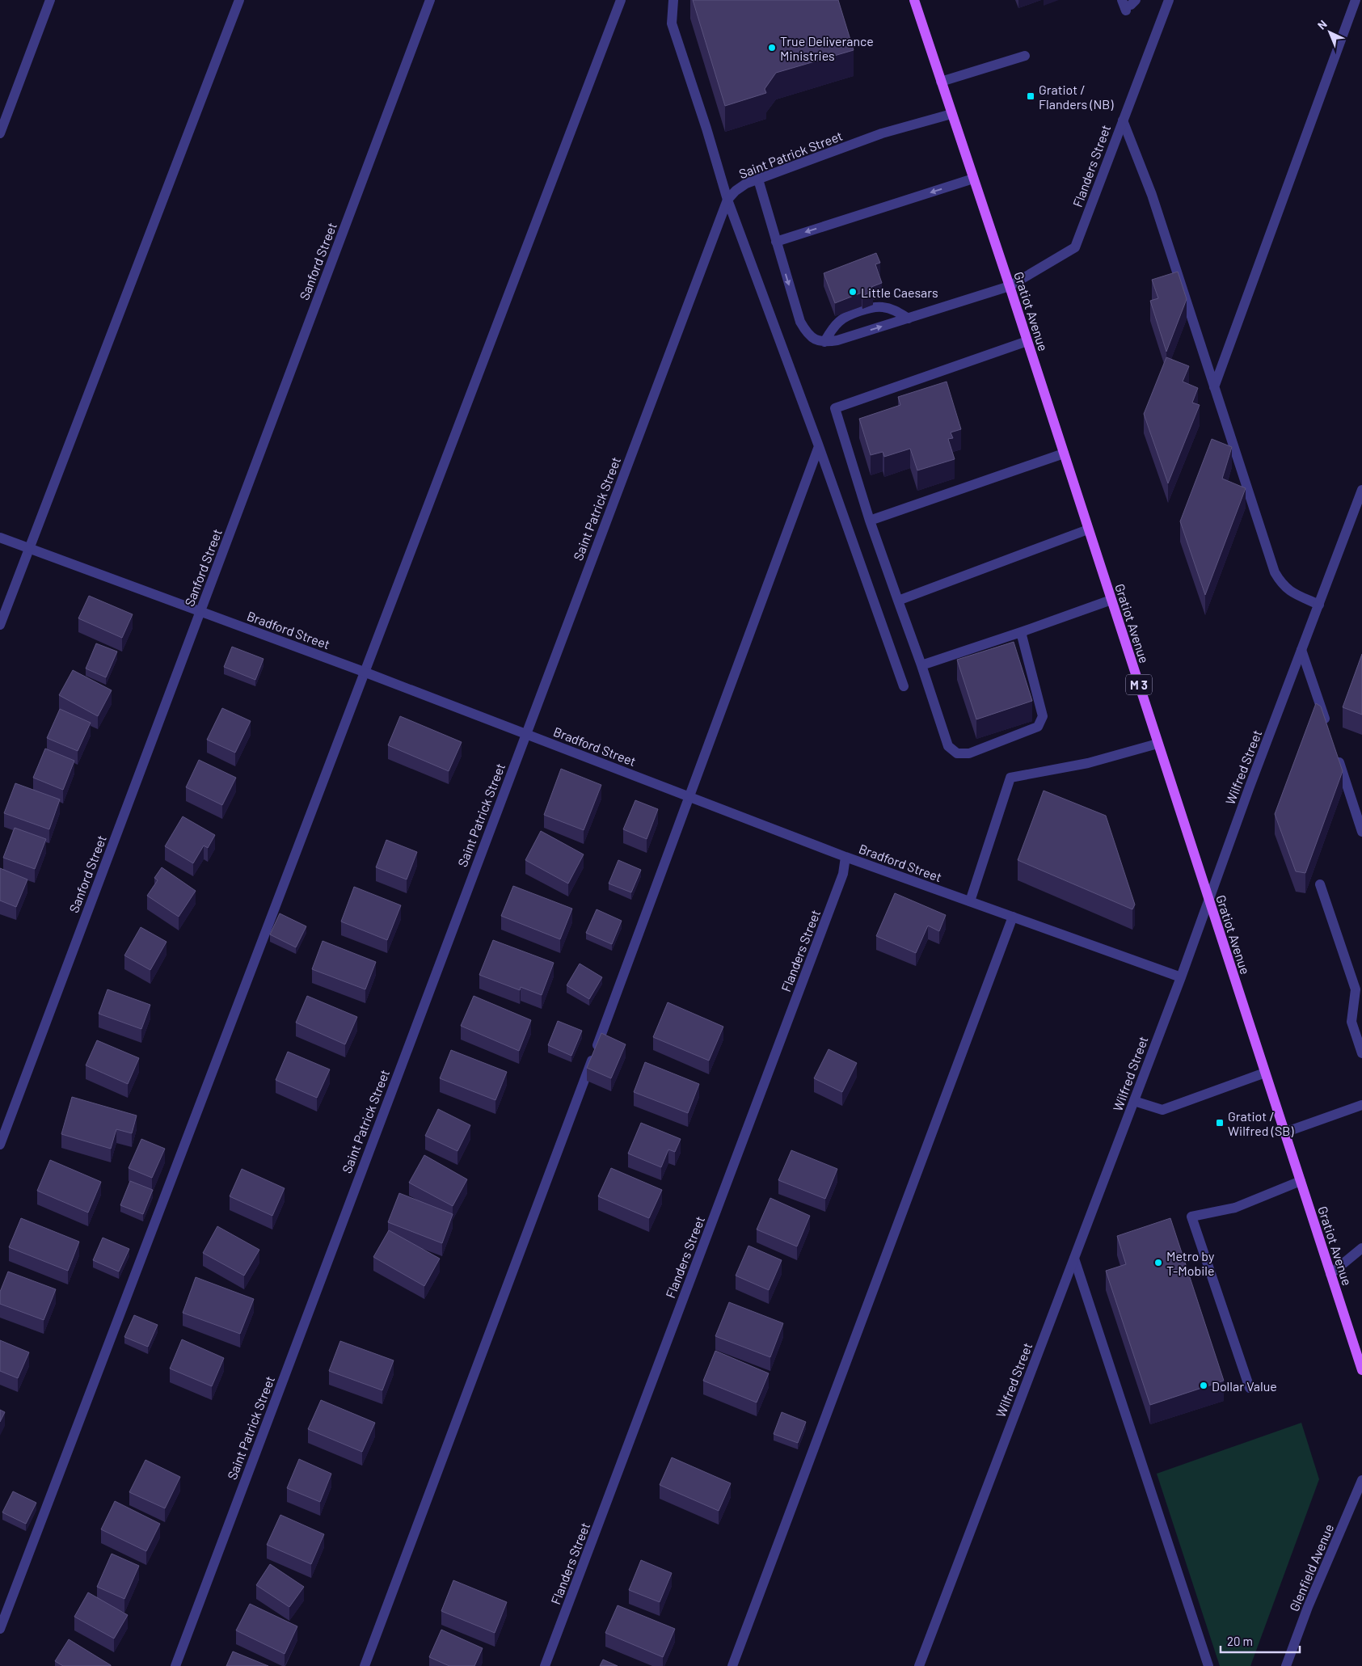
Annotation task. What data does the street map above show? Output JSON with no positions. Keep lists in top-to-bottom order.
{
  "streets": {
    "main road": ["Gratiot Avenue", "M 3"],
    "street": [
      "Saint Patrick Street",
      "Flanders Street",
      "Sanford Street",
      "Bradford Street",
      "Wilfred Street",
      "Glenfield Avenue"
    ]
  },
  "crossings": [
    ["Saint Patrick Street", "Gratiot Avenue"],
    ["Saint Patrick Street", "Bradford Street"],
    ["Flanders Street", "Gratiot Avenue"],
    ["Flanders Street", "Bradford Street"],
    ["Sanford Street", "Bradford Street"],
    ["Gratiot Avenue", "Wilfred Street"],
    ["Bradford Street", "Wilfred Street"]
  ],
  "places": {
    "other": [
      "True Deliverance Ministries",
      "Little Caesars",
      "Metro by T-Mobile",
      "Dollar Value"
    ],
    "transit": ["Gratiot / Flanders (NB)", "Gratiot / Wilfred (SB)"]
  },
  "scale_bar": "20 m",
  "north": "top left"
}
